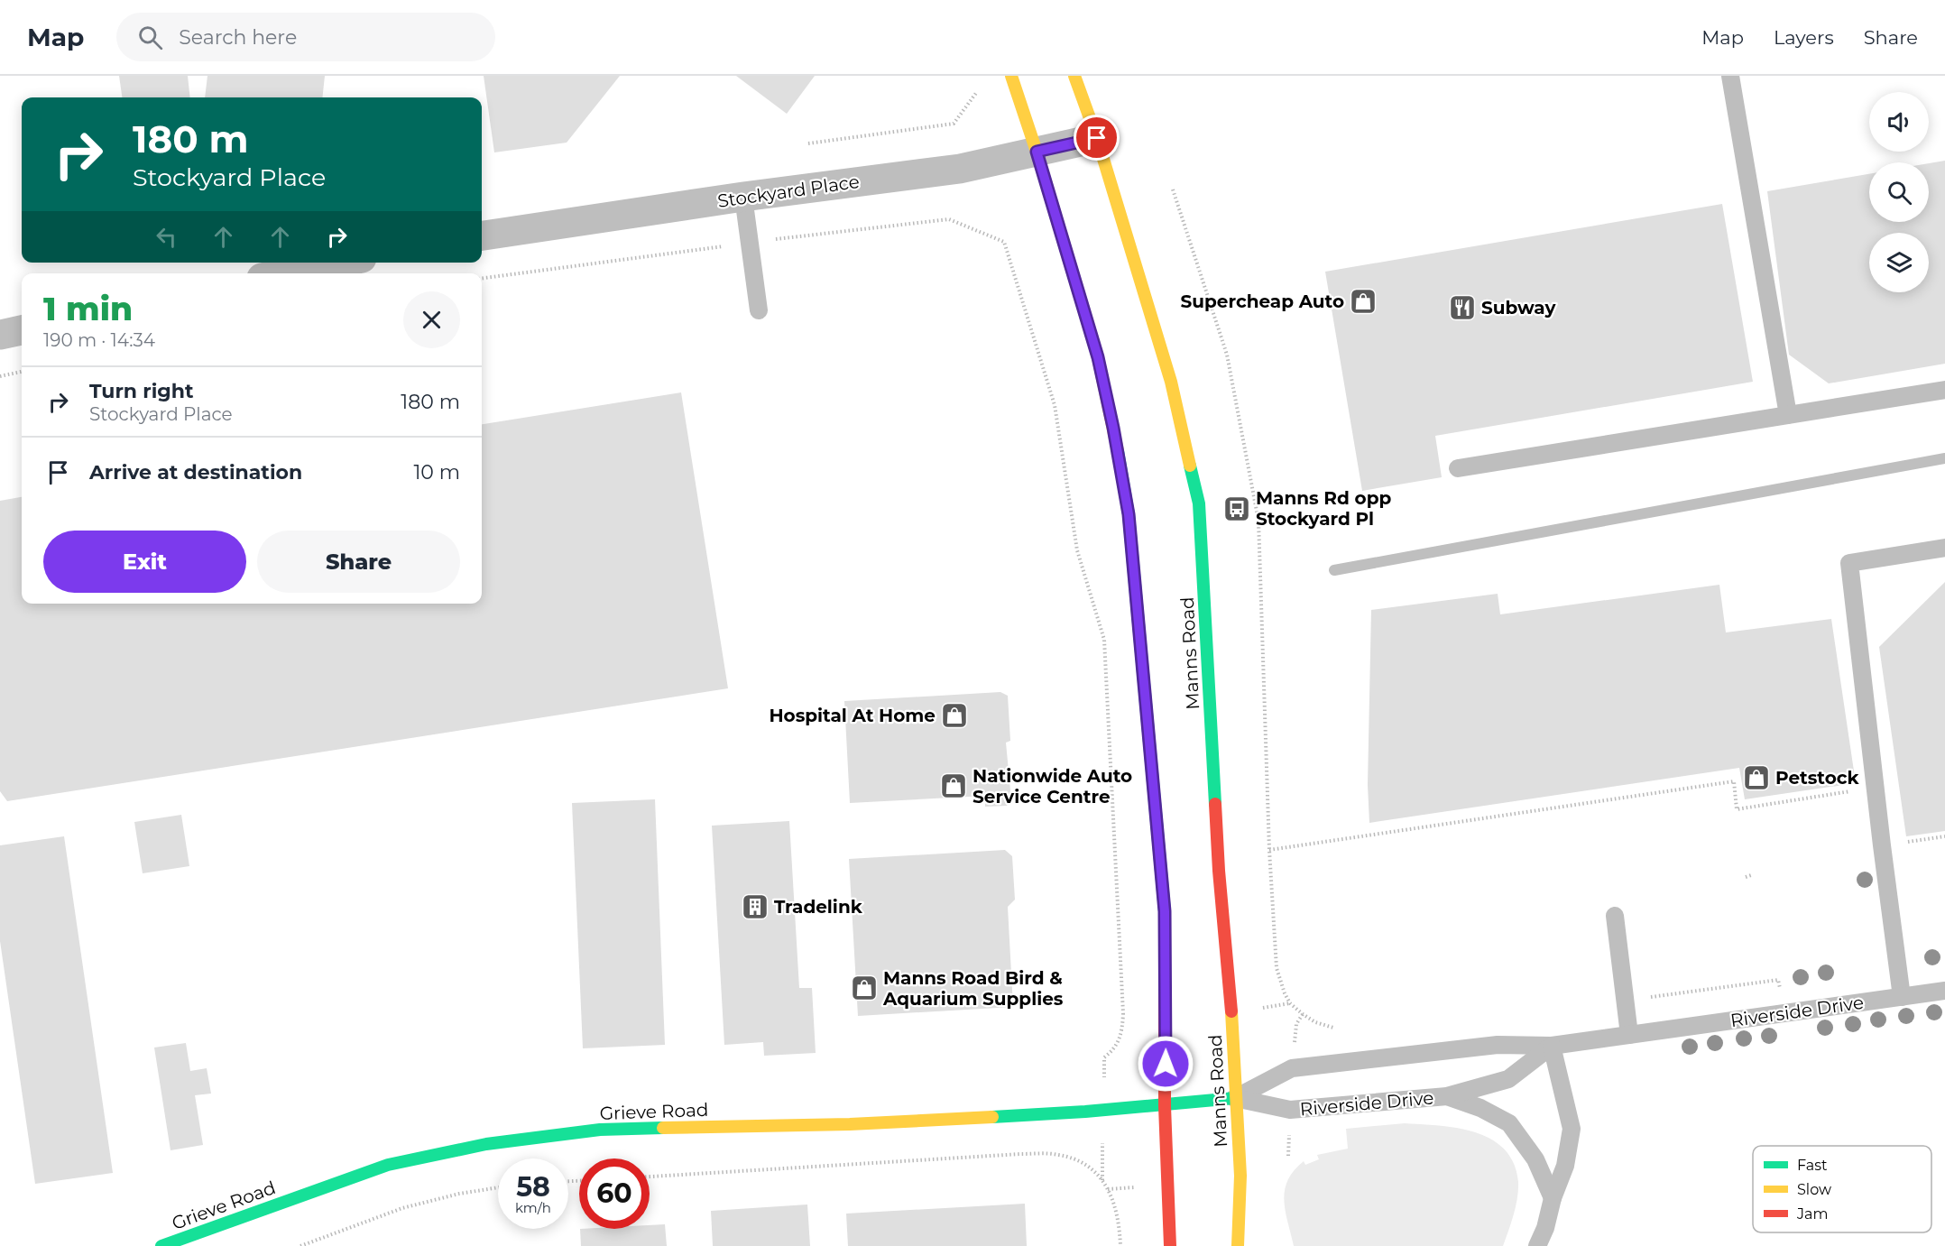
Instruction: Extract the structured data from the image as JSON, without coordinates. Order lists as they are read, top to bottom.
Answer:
{
  "streets": {
    "main road": ["Manns Road", "Grieve Road"],
    "street": ["Stockyard Place"],
    "lane": ["Riverside Drive"]
  },
  "crossings": [
    ["Stockyard Place", "Manns Road"],
    ["Manns Road", "Riverside Drive"],
    ["Manns Road", "Grieve Road"],
    ["Riverside Drive", "Grieve Road"]
  ],
  "places": {
    "shop": [
      "Supercheap Auto",
      "Hospital At Home",
      "Petstock",
      "Nationwide Auto Service Centre",
      "Manns Road Bird & Aquarium Supplies"
    ],
    "restaurant": ["Subway"],
    "bus stop": ["Manns Rd opp Stockyard Pl"],
    "building": ["Tradelink"]
  },
  "legend": ["Fast", "Slow", "Jam"],
  "page": {
    "header": "Map",
    "search": "Search here",
    "nav": ["Map", "Layers", "Share"],
    "turn": ["180 m", "Stockyard Place"],
    "heading": ["1 min", "190 m · 14:34"],
    "list": [
      {
        "name": "Turn right",
        "note": "Stockyard Place",
        "value": "180 m"
      },
      {
        "name": "Arrive at destination",
        "value": "10 m"
      }
    ],
    "buttons": ["Exit", "Share"],
    "speed": "58 km/h",
    "limit": "60"
  }
}
